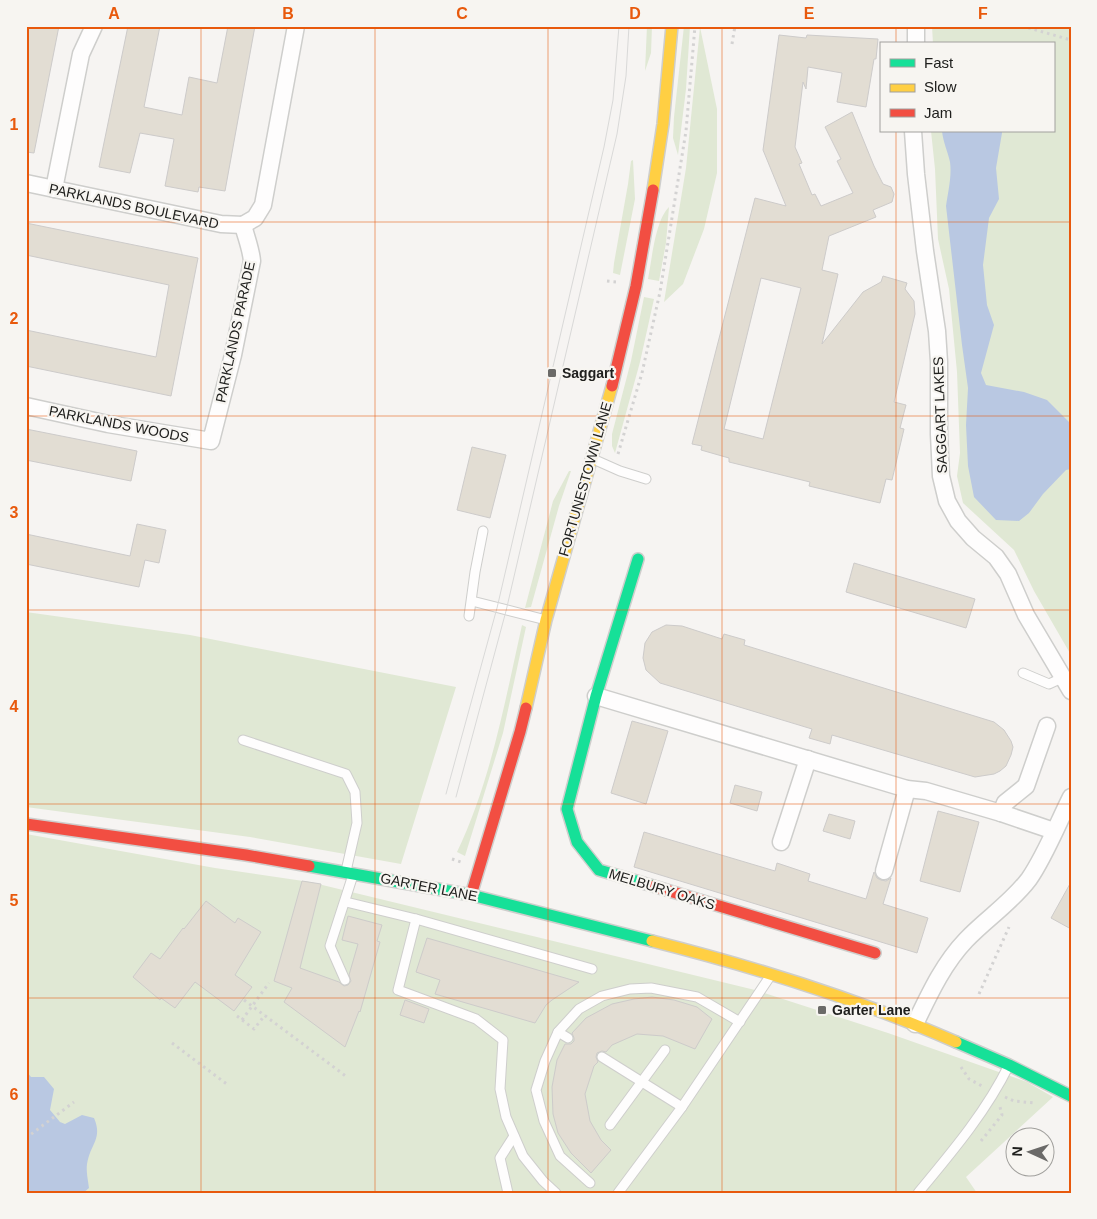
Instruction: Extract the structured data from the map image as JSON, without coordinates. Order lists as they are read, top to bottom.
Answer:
{
  "streets": {
    "street": [
      "PARKLANDS BOULEVARD",
      "PARKLANDS PARADE",
      "SAGGART LAKES",
      "PARKLANDS WOODS",
      "FORTUNESTOWN LANE",
      "GARTER LANE",
      "MELBURY OAKS"
    ]
  },
  "crossings": [
    ["PARKLANDS BOULEVARD", "PARKLANDS PARADE"],
    ["PARKLANDS PARADE", "PARKLANDS WOODS"],
    ["FORTUNESTOWN LANE", "GARTER LANE"]
  ],
  "places": {
    "transit": ["Saggart", "Garter Lane"]
  },
  "legend": ["Fast", "Slow", "Jam"],
  "north": "left",
  "grid": {
    "columns": [
      "A",
      "B",
      "C",
      "D",
      "E",
      "F"
    ],
    "rows": [
      "1",
      "2",
      "3",
      "4",
      "5",
      "6"
    ]
  }
}
